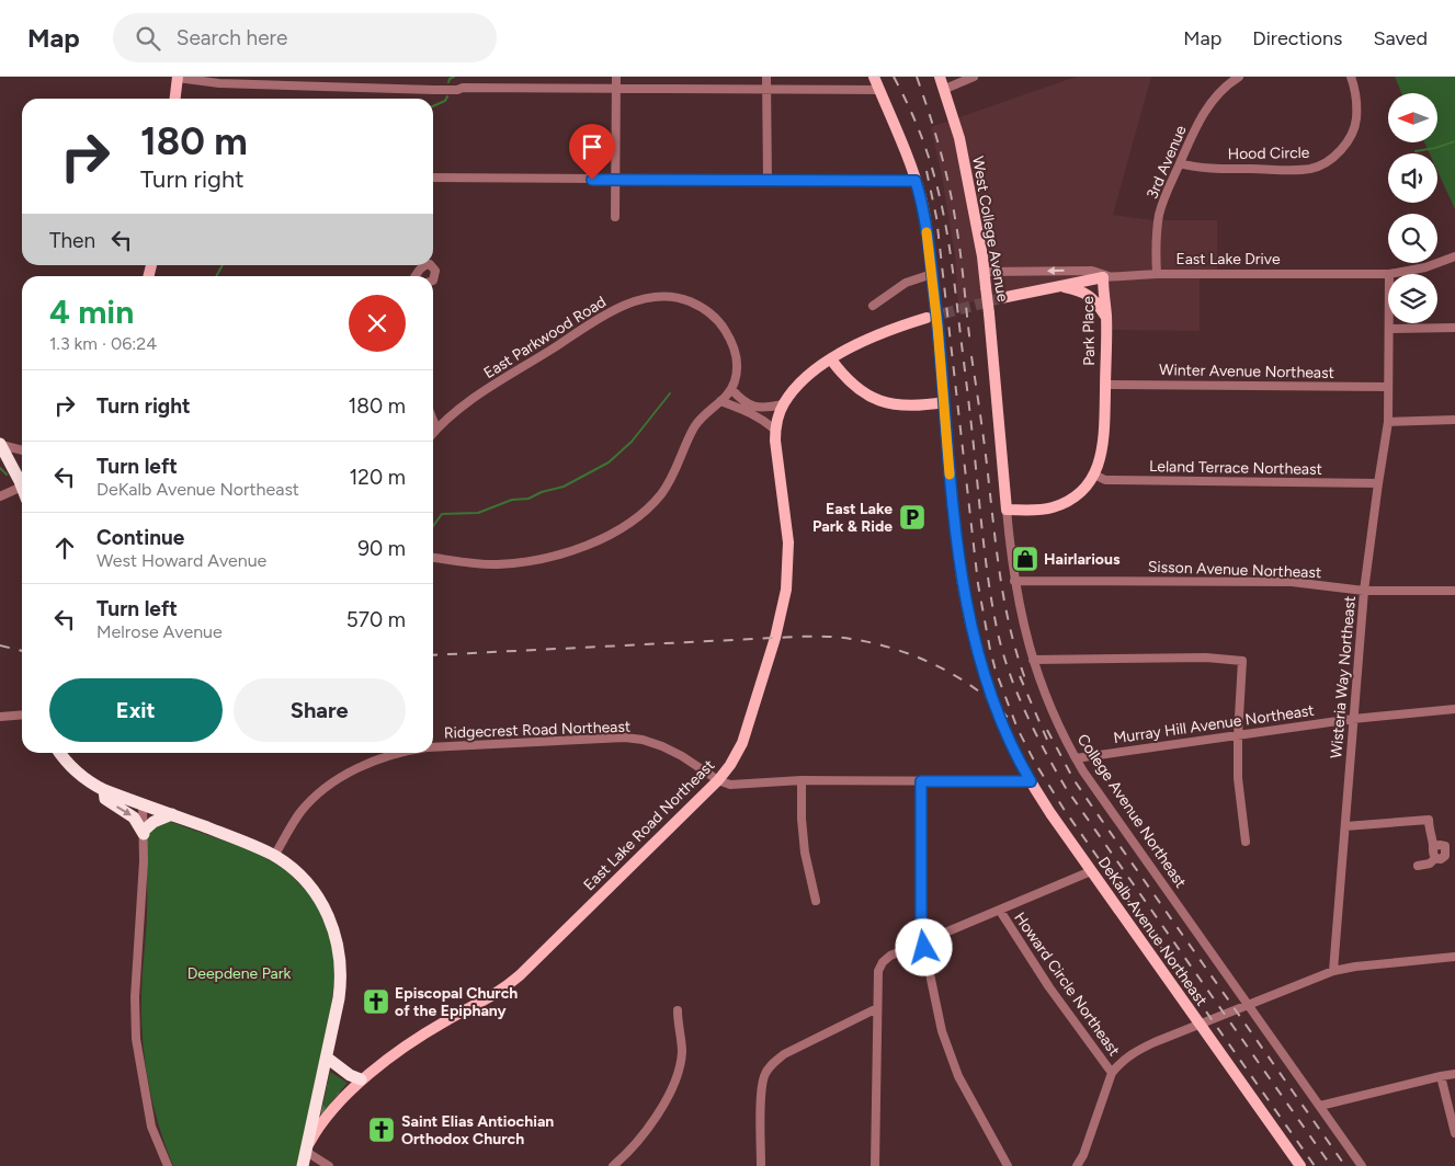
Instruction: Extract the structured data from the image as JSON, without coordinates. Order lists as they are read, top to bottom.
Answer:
{
  "streets": {
    "main road": [
      "West College Avenue",
      "East Lake Drive",
      "Park Place",
      "College Avenue Northeast",
      "East Lake Road Northeast",
      "DeKalb Avenue Northeast"
    ],
    "street": [
      "Hood Circle",
      "3rd Avenue",
      "East Parkwood Road",
      "Winter Avenue Northeast",
      "Leland Terrace Northeast",
      "Sisson Avenue Northeast",
      "Wisteria Way Northeast",
      "Murray Hill Avenue Northeast",
      "Ridgecrest Road Northeast",
      "Howard Circle Northeast"
    ]
  },
  "crossings": [
    ["Hood Circle", "3rd Avenue"],
    ["3rd Avenue", "East Lake Drive"],
    ["West College Avenue", "College Avenue Northeast"],
    ["East Lake Drive", "Park Place"],
    ["Park Place", "Winter Avenue Northeast"],
    ["Park Place", "Leland Terrace Northeast"],
    ["Winter Avenue Northeast", "Wisteria Way Northeast"],
    ["Leland Terrace Northeast", "Wisteria Way Northeast"],
    ["Sisson Avenue Northeast", "Wisteria Way Northeast"],
    ["Sisson Avenue Northeast", "College Avenue Northeast"],
    ["Wisteria Way Northeast", "Murray Hill Avenue Northeast"],
    ["Murray Hill Avenue Northeast", "College Avenue Northeast"],
    ["Ridgecrest Road Northeast", "East Lake Road Northeast"],
    ["Ridgecrest Road Northeast", "DeKalb Avenue Northeast"]
  ],
  "parks": ["Deepdene Park"],
  "places": {
    "parking": ["East Lake Park & Ride"],
    "shop": ["Hairlarious"],
    "church": ["Episcopal Church of the Epiphany", "Saint Elias Antiochian Orthodox Church"]
  },
  "north": "left",
  "page": {
    "header": "Map",
    "search": "Search here",
    "nav": ["Map", "Directions", "Saved"],
    "turn": ["180 m", "Turn right"],
    "then": "Then",
    "heading": ["4 min", "1.3 km · 06:24"],
    "list": [
      {
        "name": "Turn right",
        "value": "180 m"
      },
      {
        "name": "Turn left",
        "note": "DeKalb Avenue Northeast",
        "value": "120 m"
      },
      {
        "name": "Continue",
        "note": "West Howard Avenue",
        "value": "90 m"
      },
      {
        "name": "Turn left",
        "note": "Melrose Avenue",
        "value": "570 m"
      }
    ],
    "buttons": ["Exit", "Share"]
  }
}
